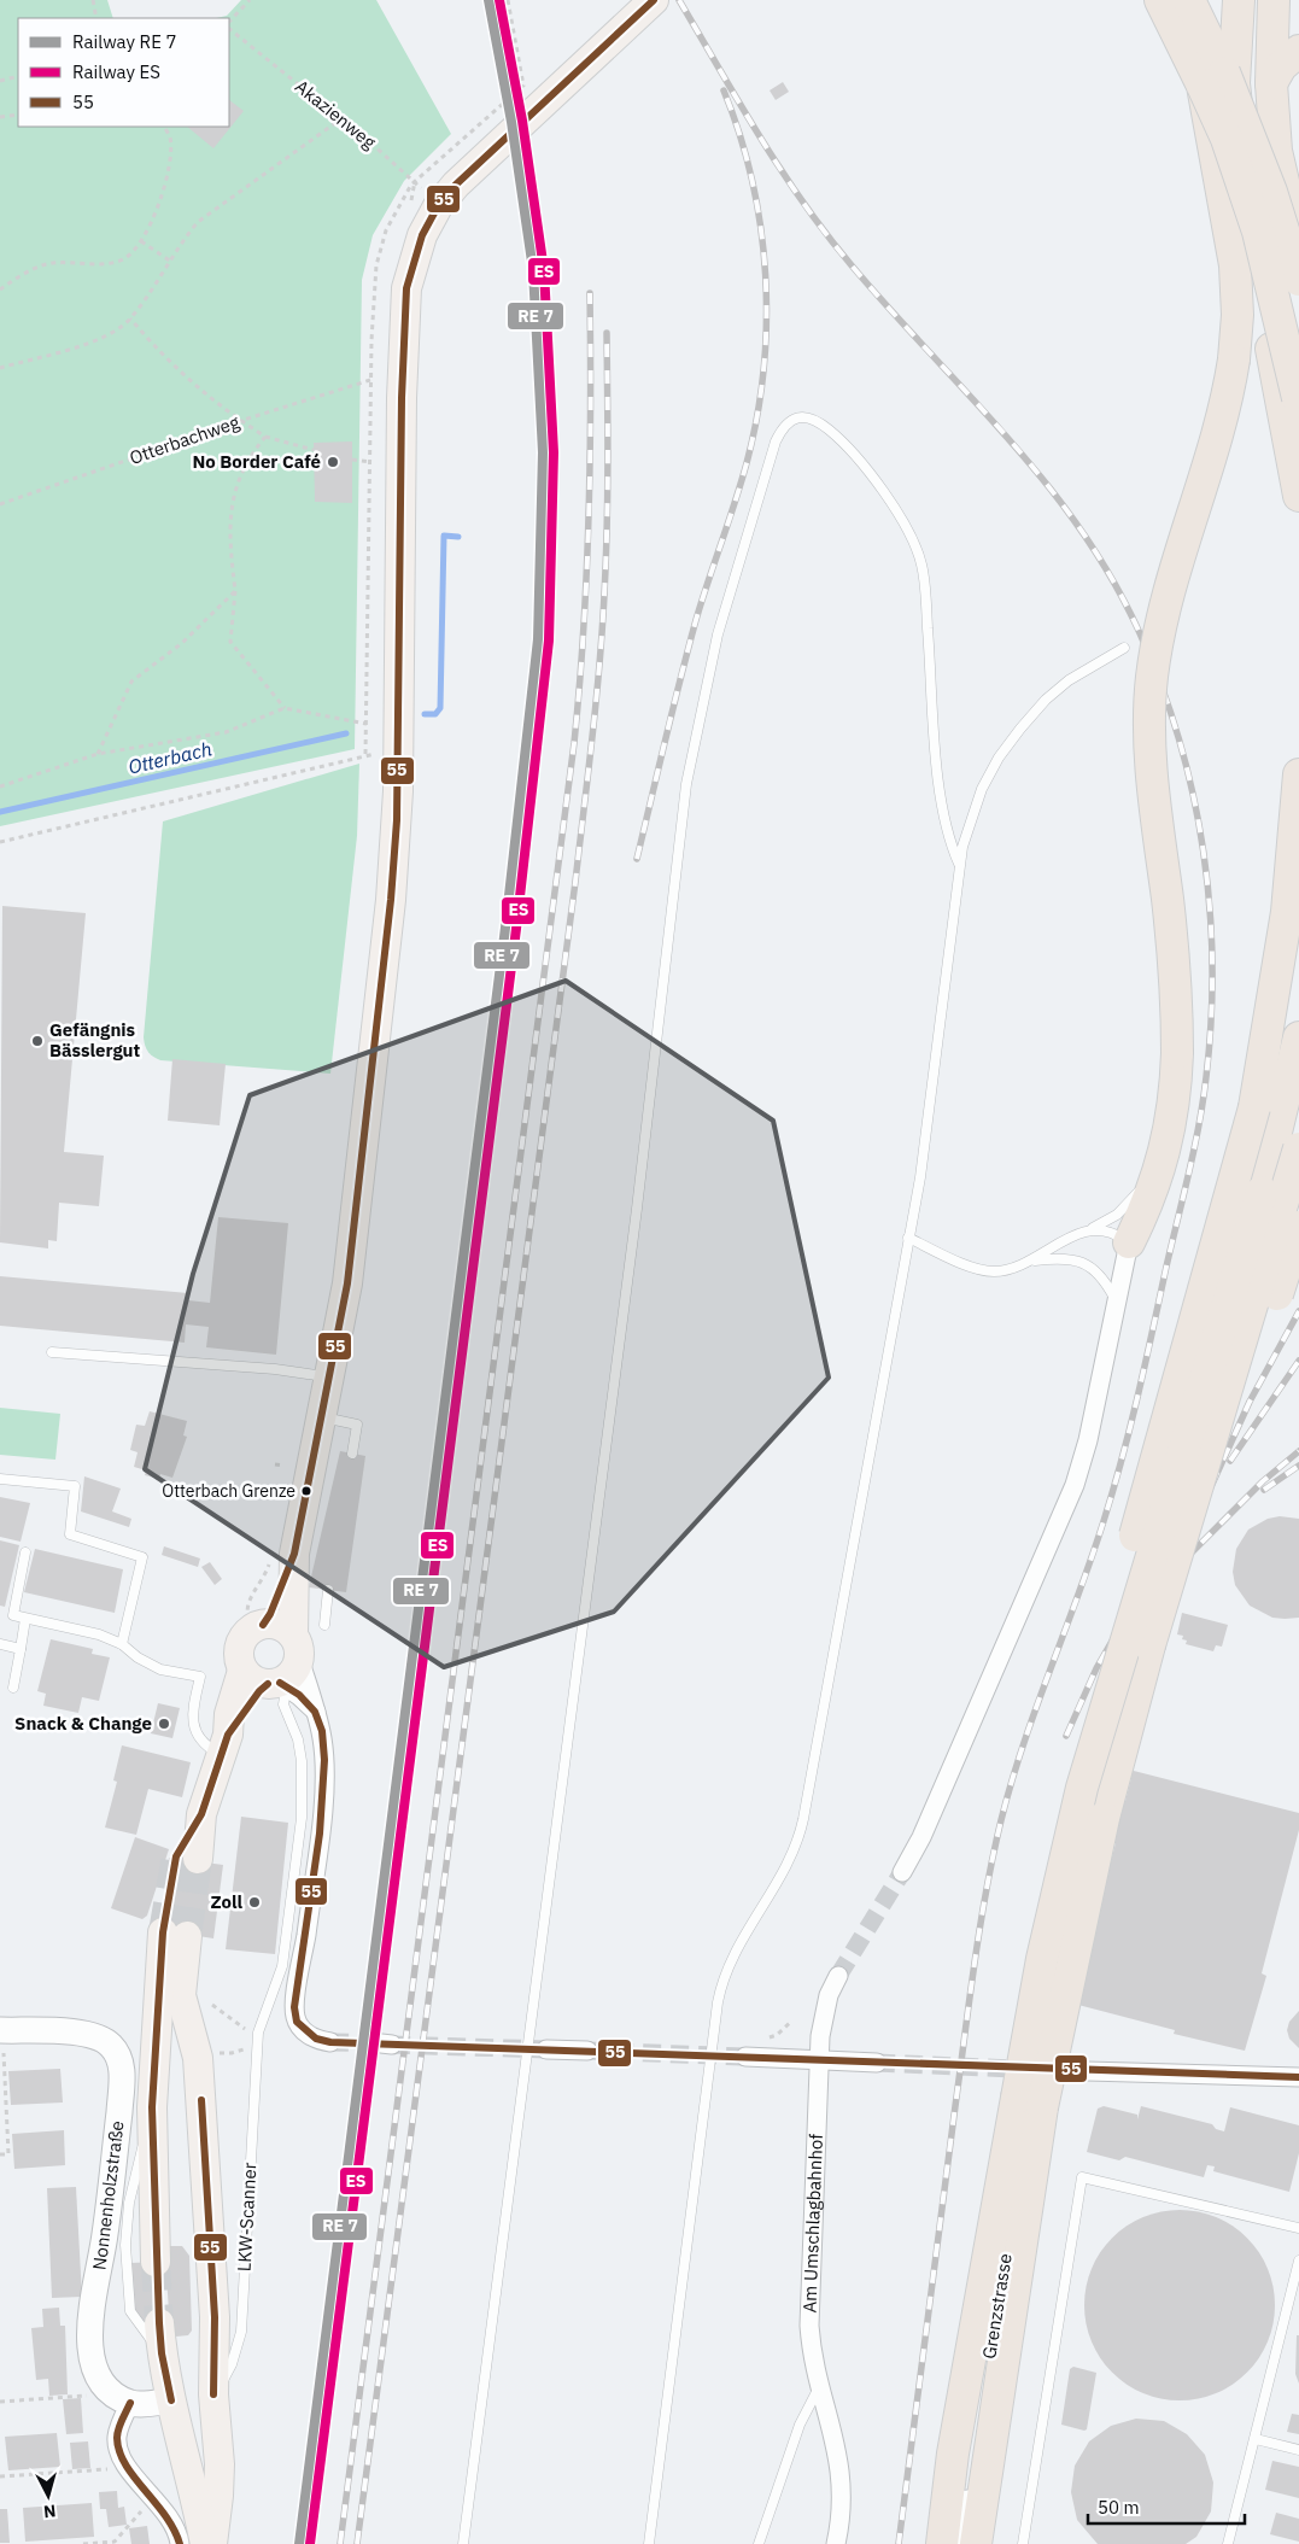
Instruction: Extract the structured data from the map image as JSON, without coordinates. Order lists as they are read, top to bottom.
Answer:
{
  "streets": {
    "street": ["Nonnenholzstraße", "Am Umschlagbahnhof", "Grenzstrasse"],
    "lane": ["LKW-Scanner"],
    "path": ["Akazienweg", "Otterbachweg"]
  },
  "water": ["Otterbach"],
  "places": [
    "No Border Café",
    "Gefängnis Bässlergut",
    "Otterbach Grenze",
    "Snack & Change",
    "Zoll"
  ],
  "lines": ["rail line ES", "transit line 55"],
  "legend": ["Railway RE 7", "Railway ES", "55"],
  "scale_bar": "50 m",
  "north": "bottom"
}
